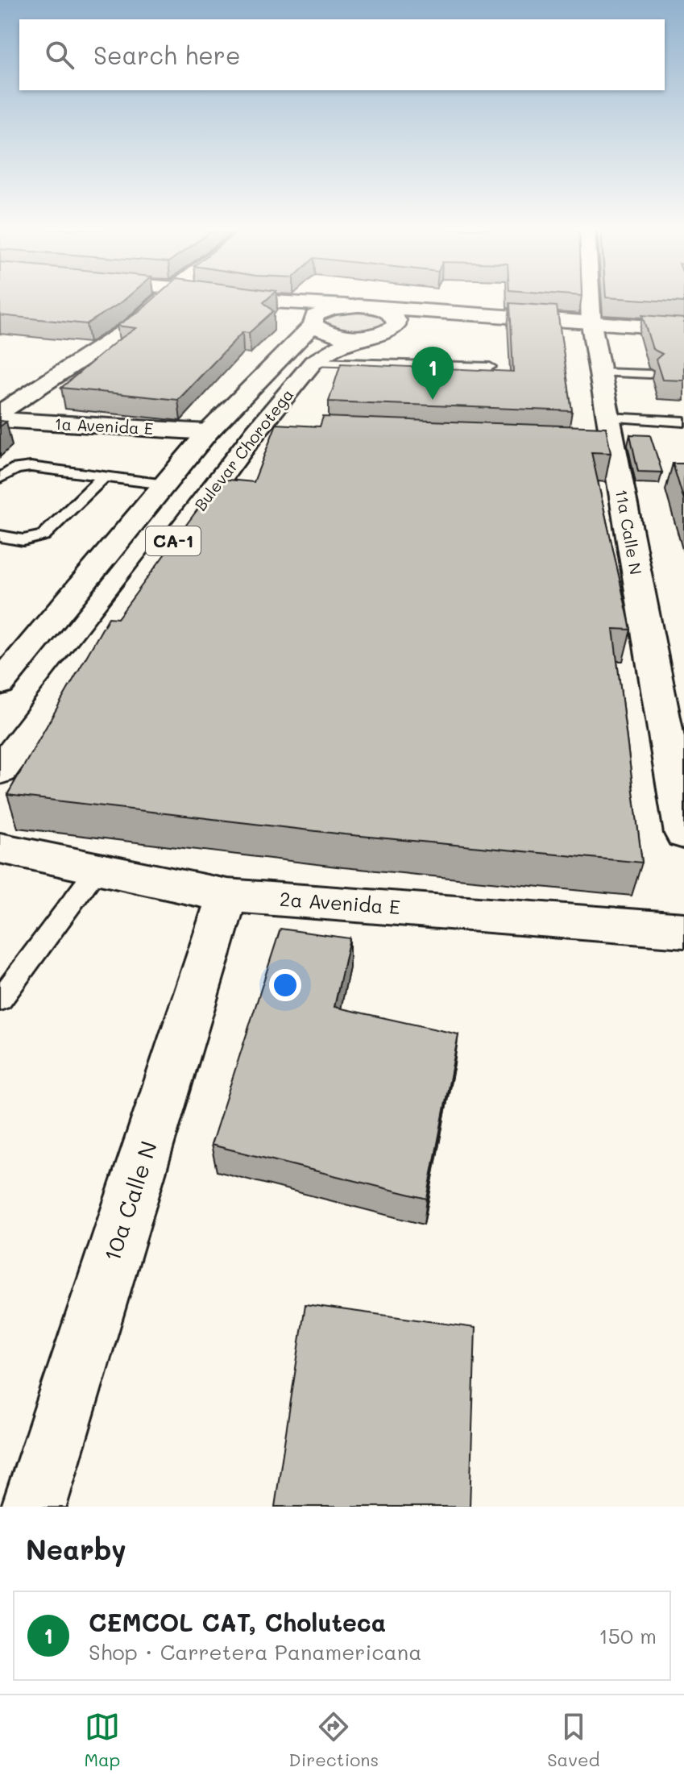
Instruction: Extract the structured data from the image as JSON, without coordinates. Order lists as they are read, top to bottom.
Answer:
{
  "streets": {
    "main road": [
      "1a Avenida E",
      "Bulevar Chorotega",
      "11a Calle N",
      "CA-1",
      "2a Avenida E",
      "10a Calle N"
    ]
  },
  "crossings": [
    ["1a Avenida E", "Bulevar Chorotega"],
    ["Bulevar Chorotega", "CA-1"],
    ["11a Calle N", "CA-1"],
    ["2a Avenida E", "10a Calle N"]
  ],
  "page": {
    "search": "Search here",
    "pins": "1",
    "heading": "Nearby",
    "list": [
      {
        "mark": "1",
        "name": "CEMCOL CAT, Choluteca",
        "note": "Shop · Carretera Panamericana",
        "value": "150 m"
      }
    ],
    "nav": ["Map", "Directions", "Saved"]
  }
}
